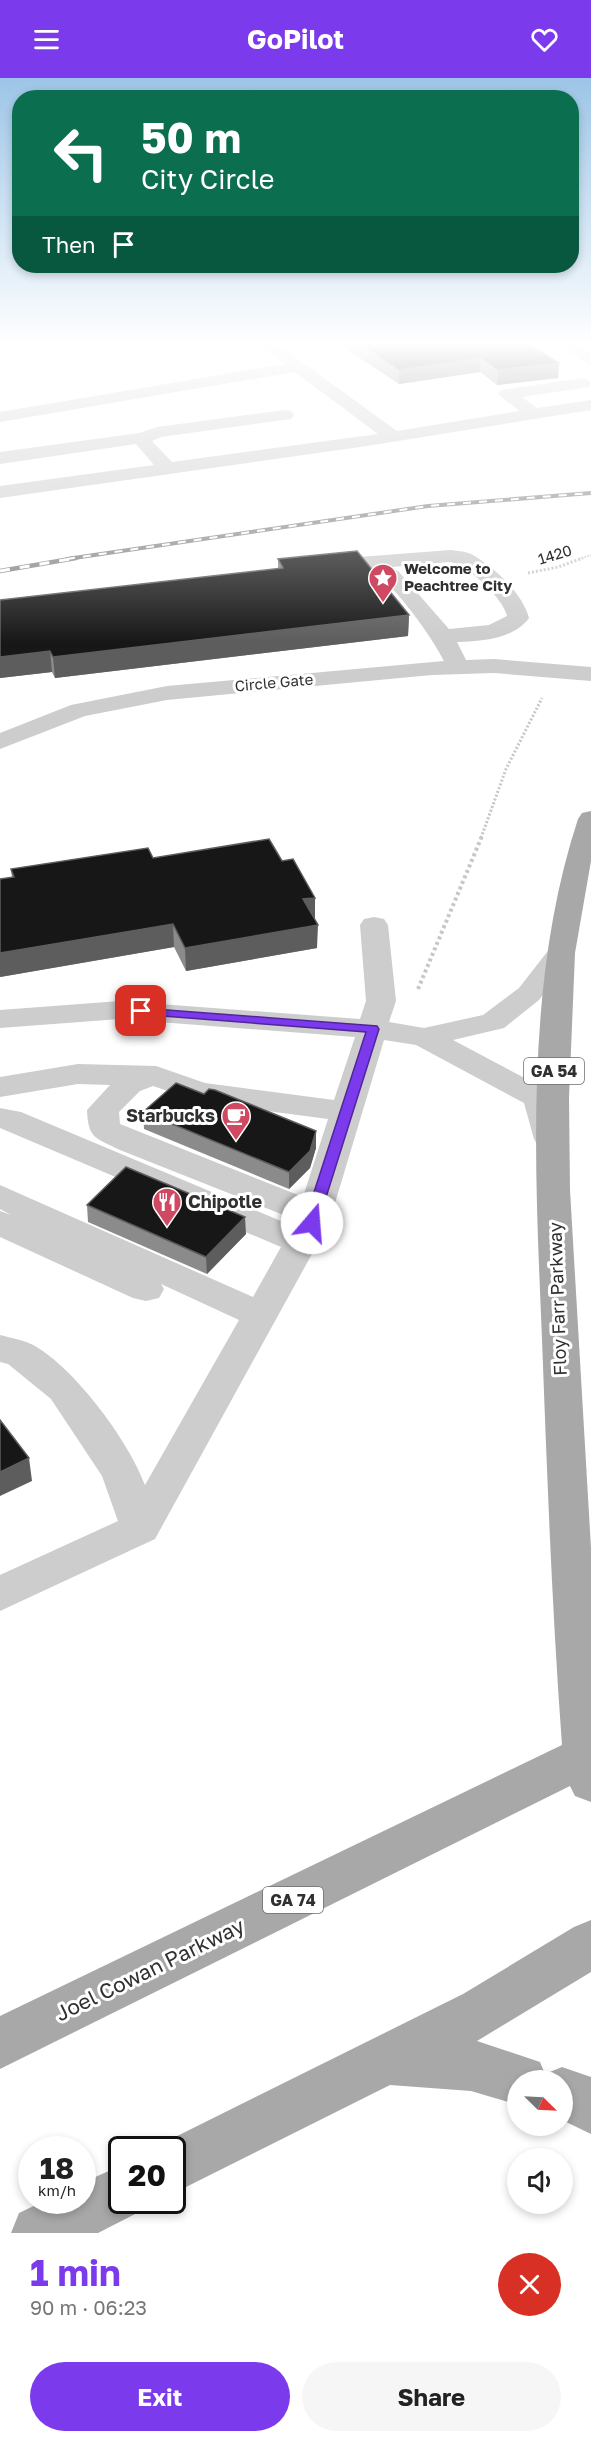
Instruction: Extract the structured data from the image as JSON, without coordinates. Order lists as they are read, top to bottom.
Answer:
{
  "streets": {
    "main road": [
      "GA 54",
      "Floy Farr Parkway",
      "GA 74",
      "Joel Cowan Parkway"
    ],
    "street": ["Circle Gate"],
    "path": ["1420"]
  },
  "crossings": [
    ["Floy Farr Parkway", "Joel Cowan Parkway"]
  ],
  "places": {
    "place": ["Welcome to Peachtree City"],
    "cafe": ["Starbucks"],
    "restaurant": ["Chipotle"]
  },
  "north": "bottom right",
  "page": {
    "header": "GoPilot",
    "turn": ["50 m", "City Circle"],
    "then": "Then",
    "speed": "18 km/h",
    "limit": "20",
    "heading": ["1 min", "90 m · 06:23"],
    "buttons": ["Exit", "Share"]
  }
}
